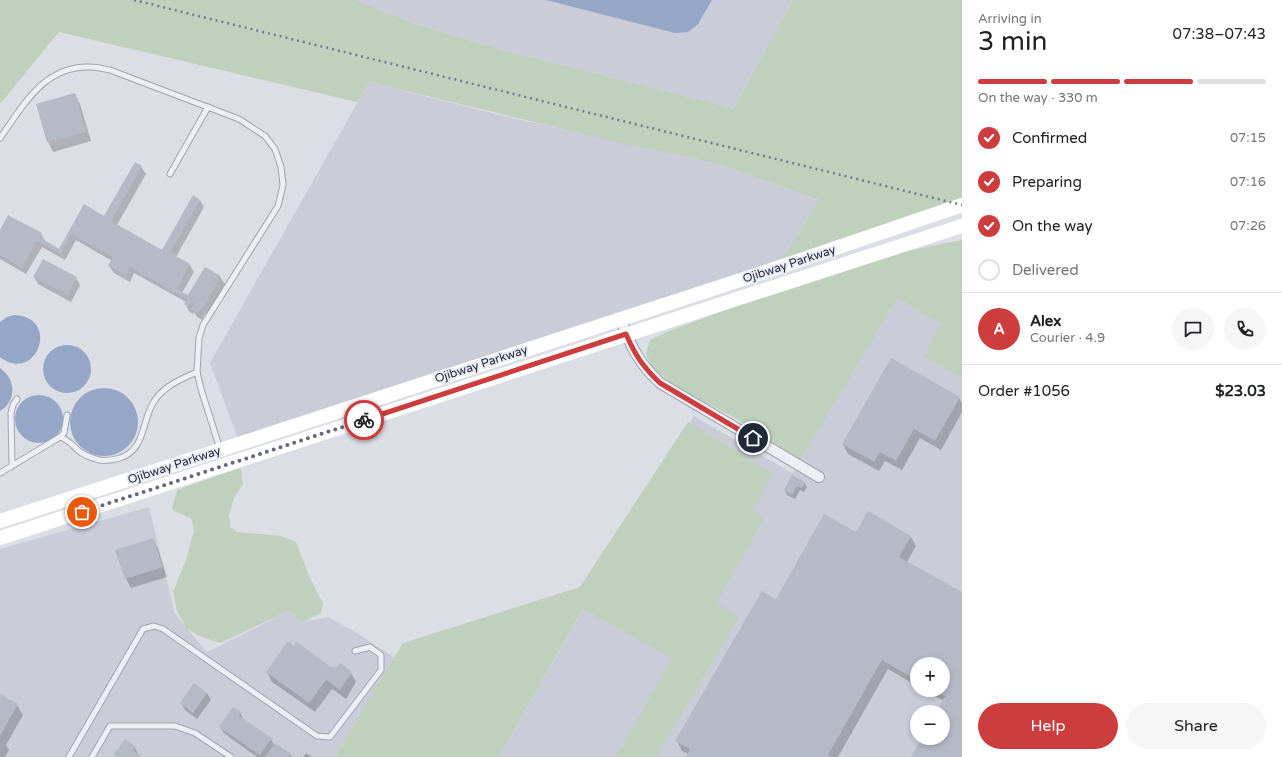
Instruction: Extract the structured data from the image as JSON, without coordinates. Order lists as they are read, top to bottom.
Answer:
{
  "streets": {
    "main road": ["Ojibway Parkway"]
  },
  "page": {
    "heading": ["3 min", "Arriving in", "07:38–07:43"],
    "panel": [
      "Alex",
      "Courier · 4.9",
      "Order #1056",
      "$23.03"
    ],
    "bar": "On the way · 330 m",
    "list": [
      ["Confirmed", "07:15"],
      ["Preparing", "07:16"],
      ["On the way", "07:26"],
      "Delivered"
    ],
    "round": "A",
    "map_buttons": ["+", "−"],
    "buttons": ["Help", "Share"]
  }
}
